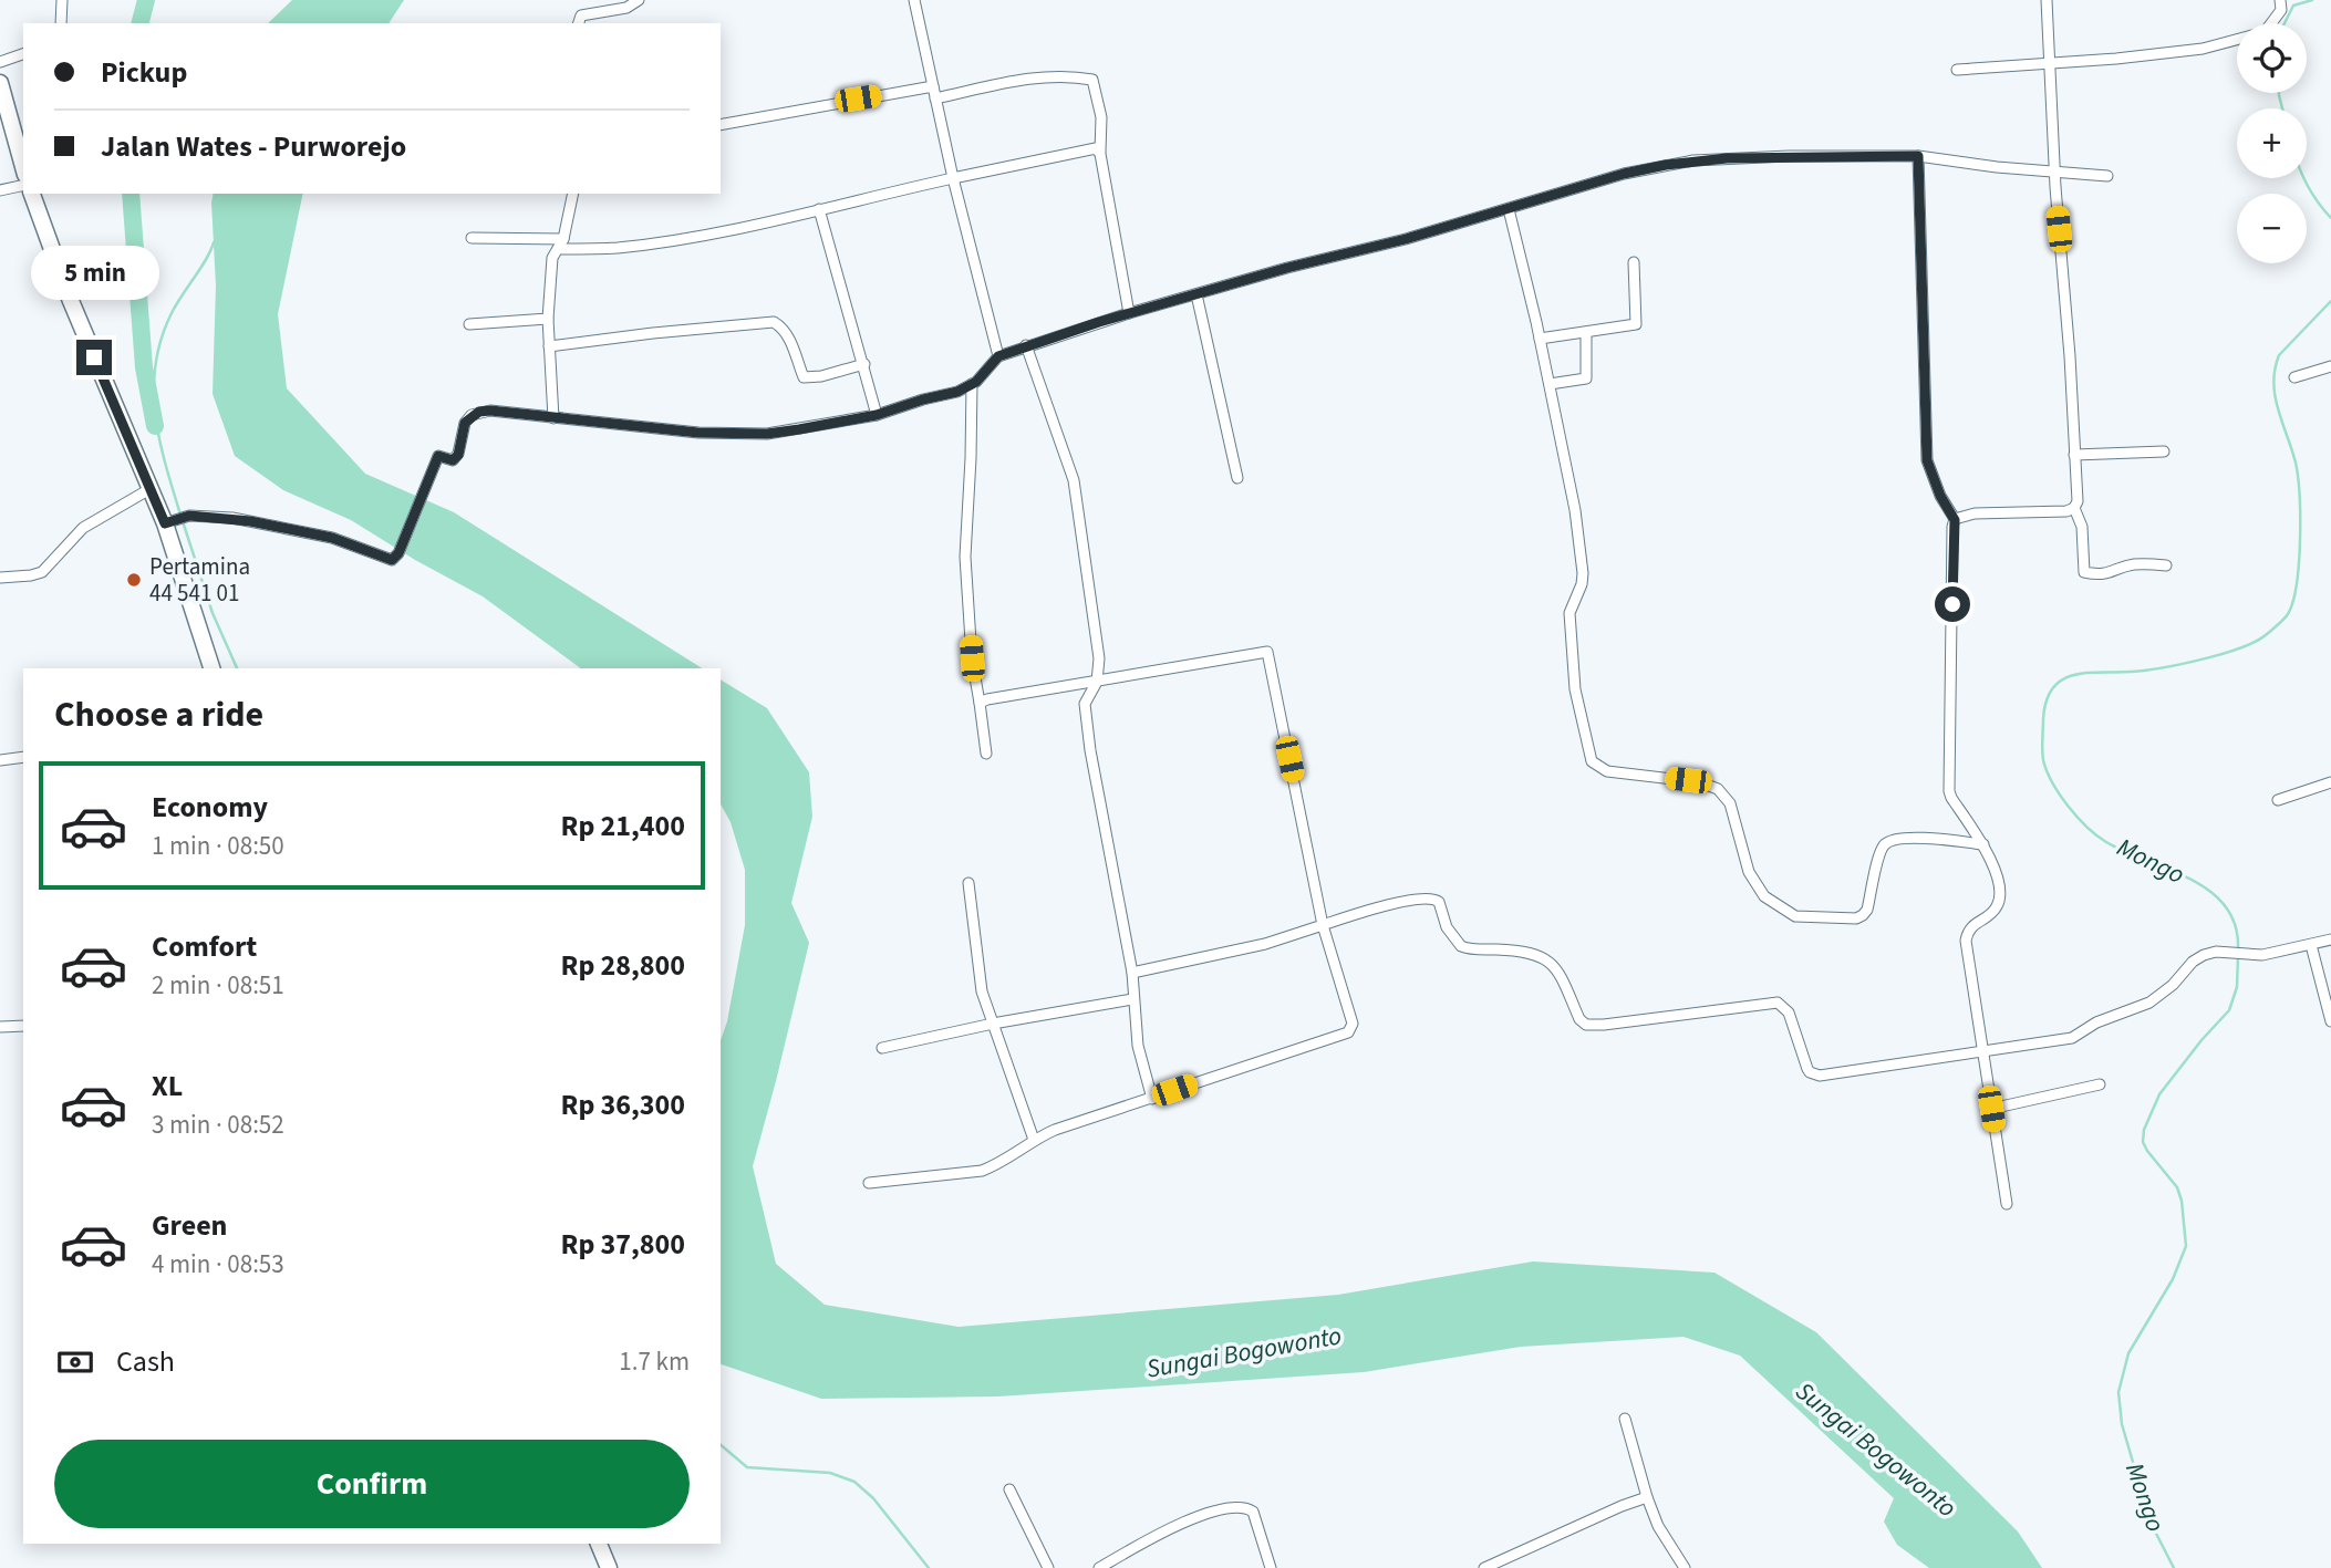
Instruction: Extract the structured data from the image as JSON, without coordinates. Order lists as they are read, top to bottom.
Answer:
{
  "water": ["Mongo", "Sungai Bogowonto"],
  "places": ["Pertamina 44 541 01"],
  "page": {
    "map_buttons": ["+", "−"],
    "banner": ["Pickup", "Jalan Wates - Purworejo"],
    "bubble": "5 min",
    "heading": "Choose a ride",
    "list": [
      {
        "name": "Economy",
        "note": "1 min · 08:50",
        "value": "Rp 21,400"
      },
      {
        "name": "Comfort",
        "note": "2 min · 08:51",
        "value": "Rp 28,800"
      },
      {
        "name": "XL",
        "note": "3 min · 08:52",
        "value": "Rp 36,300"
      },
      {
        "name": "Green",
        "note": "4 min · 08:53",
        "value": "Rp 37,800"
      }
    ],
    "pay": ["Cash", "1.7 km"],
    "buttons": "Confirm"
  }
}
